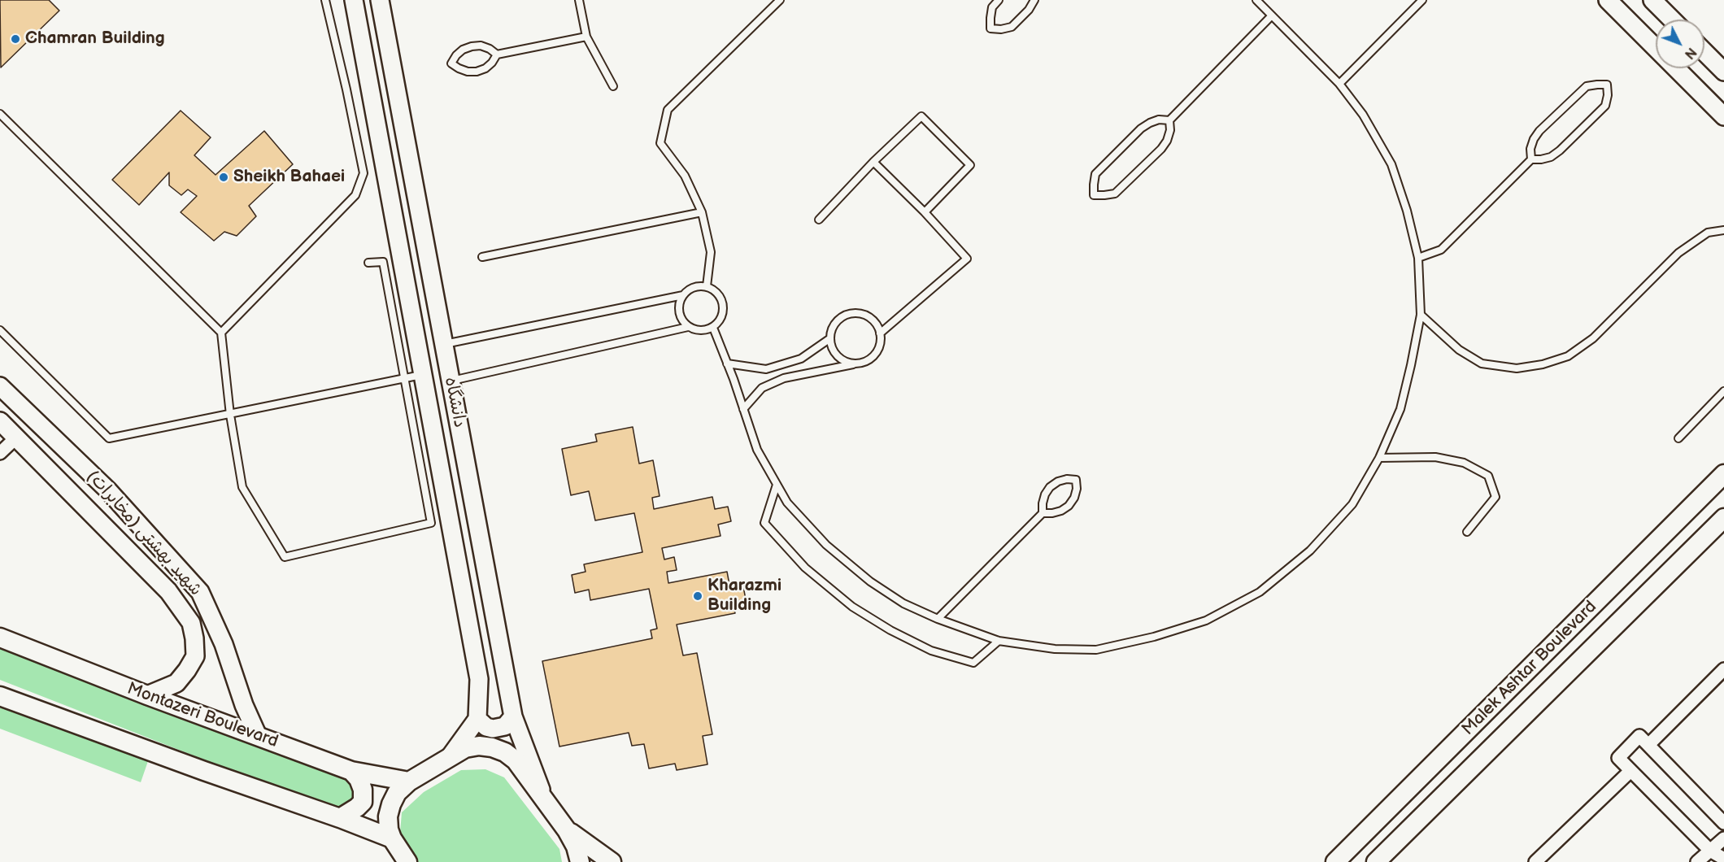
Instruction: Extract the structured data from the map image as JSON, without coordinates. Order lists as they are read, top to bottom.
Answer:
{
  "streets": {
    "main road": [
      "دانشگاه",
      "شهید بهشتی (مخابرات)",
      "Malek Ashtar Boulevard",
      "Montazeri Boulevard"
    ]
  },
  "crossings": [
    ["شهید بهشتی (مخابرات)", "Montazeri Boulevard"]
  ],
  "places": ["Chamran Building", "Sheikh Bahaei", "Kharazmi Building"],
  "north": "bottom right"
}
